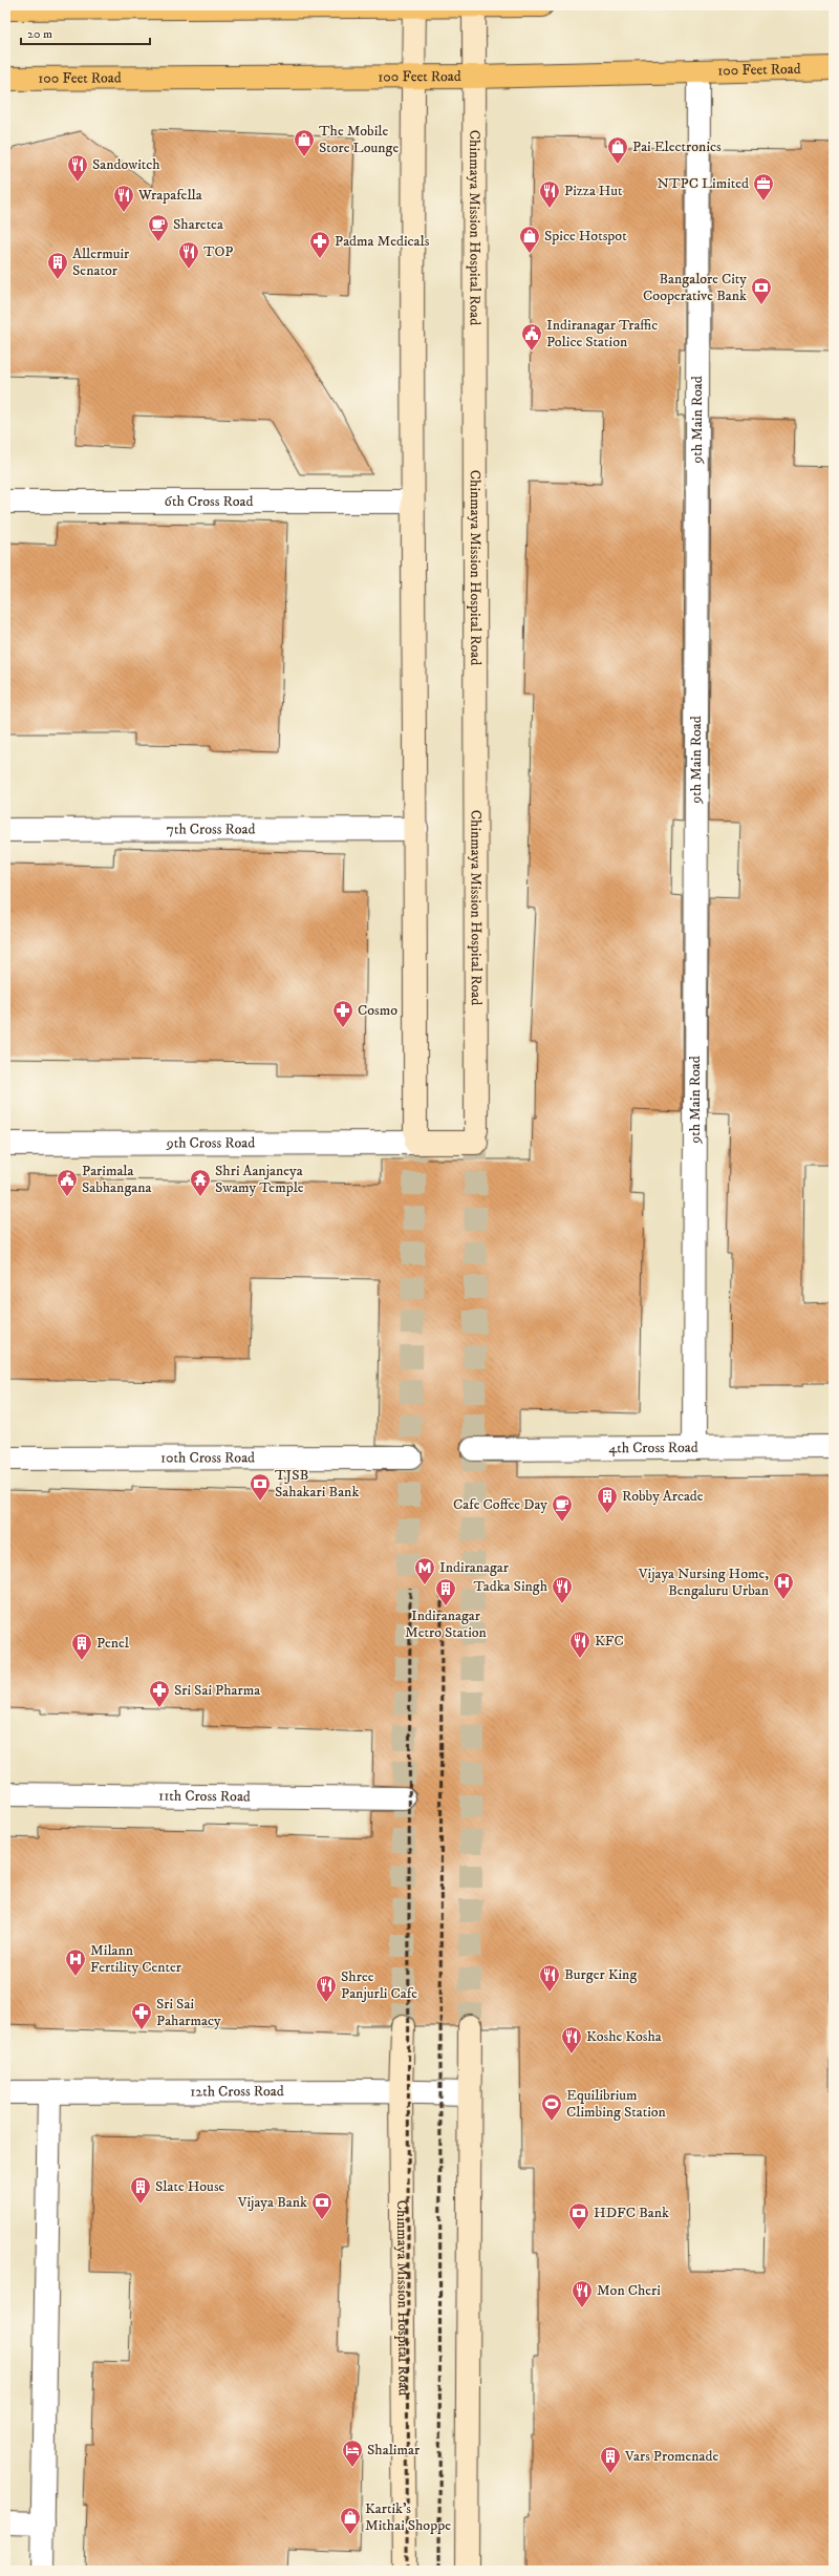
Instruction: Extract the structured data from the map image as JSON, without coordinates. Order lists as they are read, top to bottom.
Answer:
{
  "streets": {
    "main road": ["100 Feet Road", "Chinmaya Mission Hospital Road"],
    "street": [
      "9th Main Road",
      "6th Cross Road",
      "7th Cross Road",
      "9th Cross Road",
      "4th Cross Road",
      "10th Cross Road",
      "11th Cross Road",
      "12th Cross Road"
    ]
  },
  "crossings": [
    ["100 Feet Road", "Chinmaya Mission Hospital Road"],
    ["100 Feet Road", "9th Main Road"],
    ["Chinmaya Mission Hospital Road", "9th Cross Road"],
    ["Chinmaya Mission Hospital Road", "12th Cross Road"],
    ["9th Main Road", "4th Cross Road"]
  ],
  "places": {
    "shop": [
      "The Mobile Store Lounge",
      "Pai Electronics",
      "Spice Hotspot",
      "Kartik's Mithai Shoppe"
    ],
    "restaurant": [
      "Sandowitch",
      "Pizza Hut",
      "Wrapafella",
      "TOP",
      "Tadka Singh",
      "KFC",
      "Burger King",
      "Shree Panjurli Cafe",
      "Koshe Kosha",
      "Mon Cheri"
    ],
    "office": ["NTPC Limited"],
    "cafe": ["Sharetea", "Cafe Coffee Day"],
    "pharmacy": [
      "Padma Medicals",
      "Cosmo",
      "Sri Sai Pharma",
      "Sri Sai Paharmacy"
    ],
    "building": [
      "Allermuir Senator",
      "Robby Arcade",
      "Indiranagar Metro Station",
      "Penel",
      "Slate House",
      "Vars Promenade"
    ],
    "bank": [
      "Bangalore City Cooperative Bank",
      "TJSB Sahakari Bank",
      "Vijaya Bank",
      "HDFC Bank"
    ],
    "public building": ["Indiranagar Traffic Police Station", "Parimala Sabhangana"],
    "temple": ["Shri Aanjaneya Swamy Temple"],
    "metro station": ["Indiranagar"],
    "hospital": ["Vijaya Nursing Home, Bengaluru Urban", "Milann Fertility Center"],
    "sports": ["Equilibrium Climbing Station"],
    "hotel": ["Shalimar"]
  },
  "scale_bar": "20 m"
}
